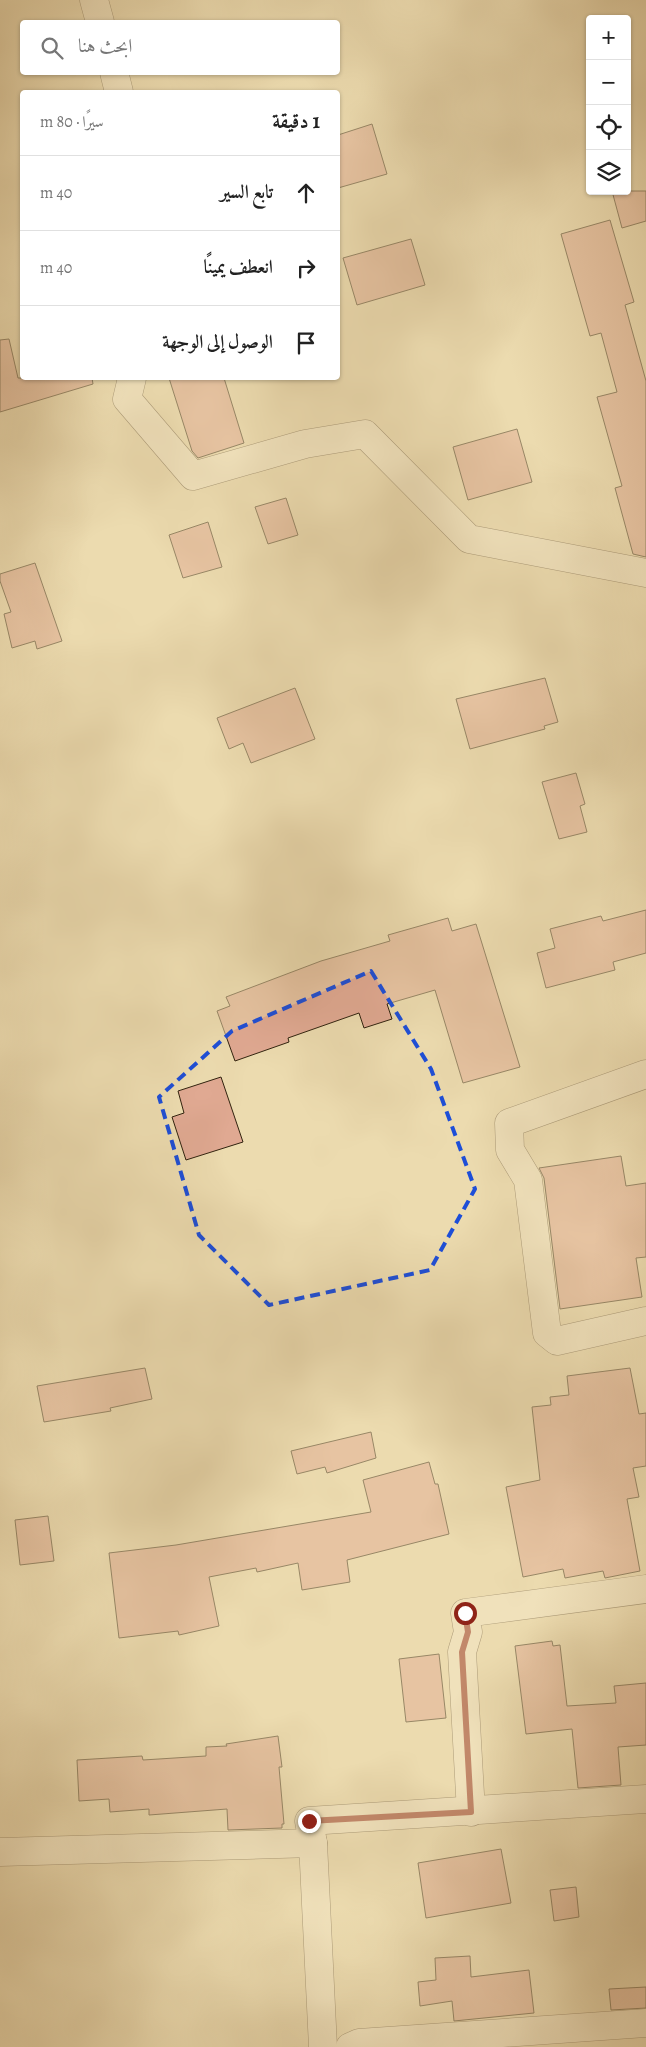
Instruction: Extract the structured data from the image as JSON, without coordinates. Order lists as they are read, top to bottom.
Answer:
{
  "page": {
    "map_buttons": ["+", "−"],
    "search": "ابحث هنا",
    "heading": ["1 دقيقة", "سيرًا · 80 m"],
    "list": [
      ["تابع السير", "40 m"],
      ["انعطف يمينًا", "40 m"],
      "الوصول إلى الوجهة"
    ]
  }
}
